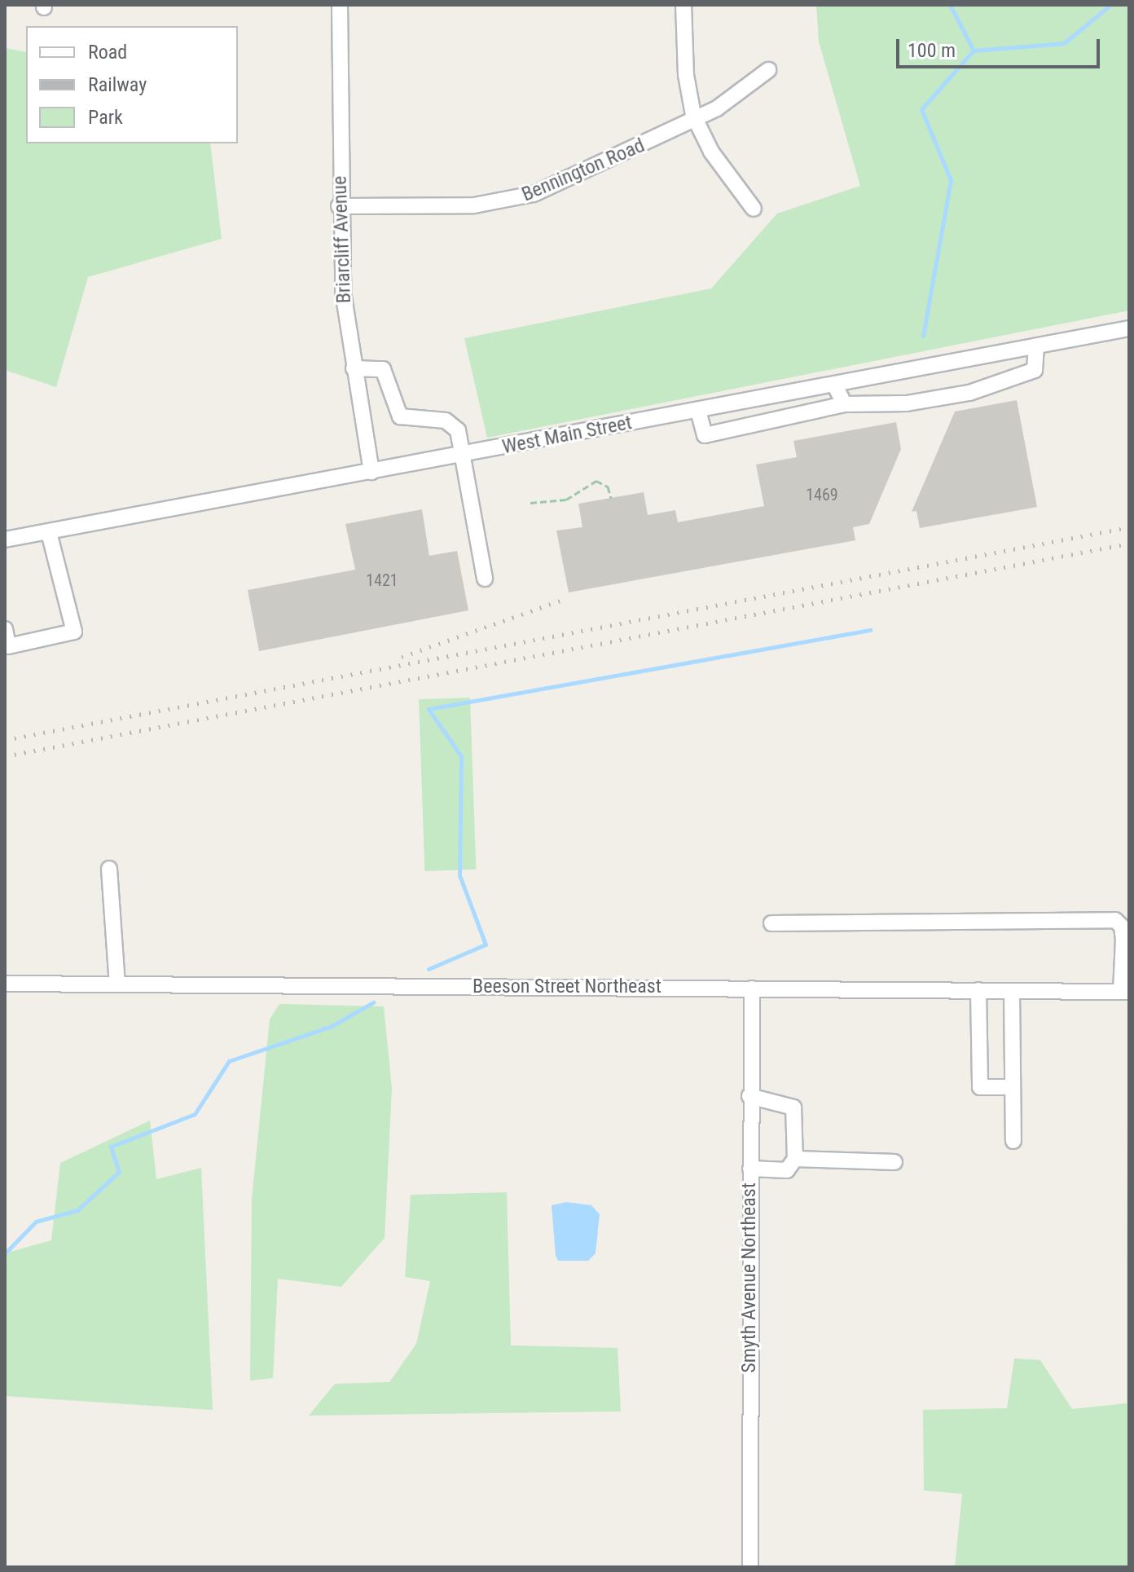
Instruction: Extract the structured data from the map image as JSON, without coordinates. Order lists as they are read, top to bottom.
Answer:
{
  "streets": {
    "street": [
      "Bennington Road",
      "Briarcliff Avenue",
      "West Main Street",
      "Beeson Street Northeast",
      "Smyth Avenue Northeast"
    ]
  },
  "crossings": [
    ["Bennington Road", "Briarcliff Avenue"],
    ["Briarcliff Avenue", "West Main Street"],
    ["Beeson Street Northeast", "Smyth Avenue Northeast"]
  ],
  "house_numbers": ["1469", "1421"],
  "legend": ["Road", "Railway", "Park"],
  "scale_bar": "100 m"
}
